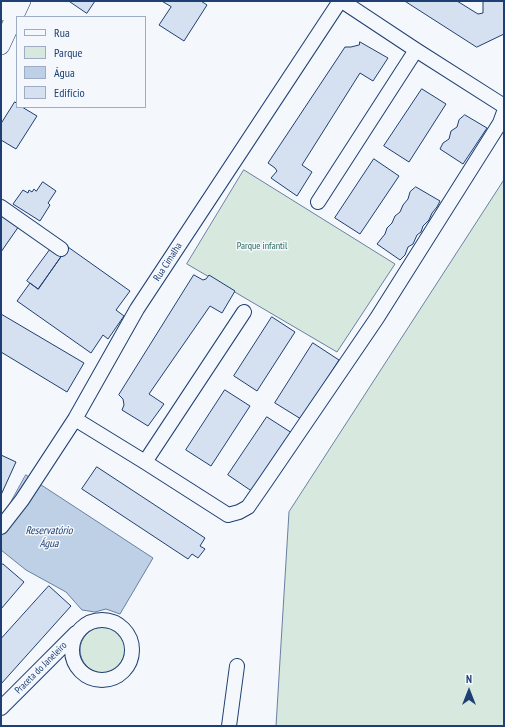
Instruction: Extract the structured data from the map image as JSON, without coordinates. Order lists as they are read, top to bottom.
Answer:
{
  "streets": {
    "street": ["Rua Cimalha", "Praceta do Janeleiro"]
  },
  "water": ["Reservatório Água"],
  "parks": ["Parque infantil"],
  "legend": [
    "Rua",
    "Parque",
    "Água",
    "Edifício"
  ],
  "north": "top"
}
